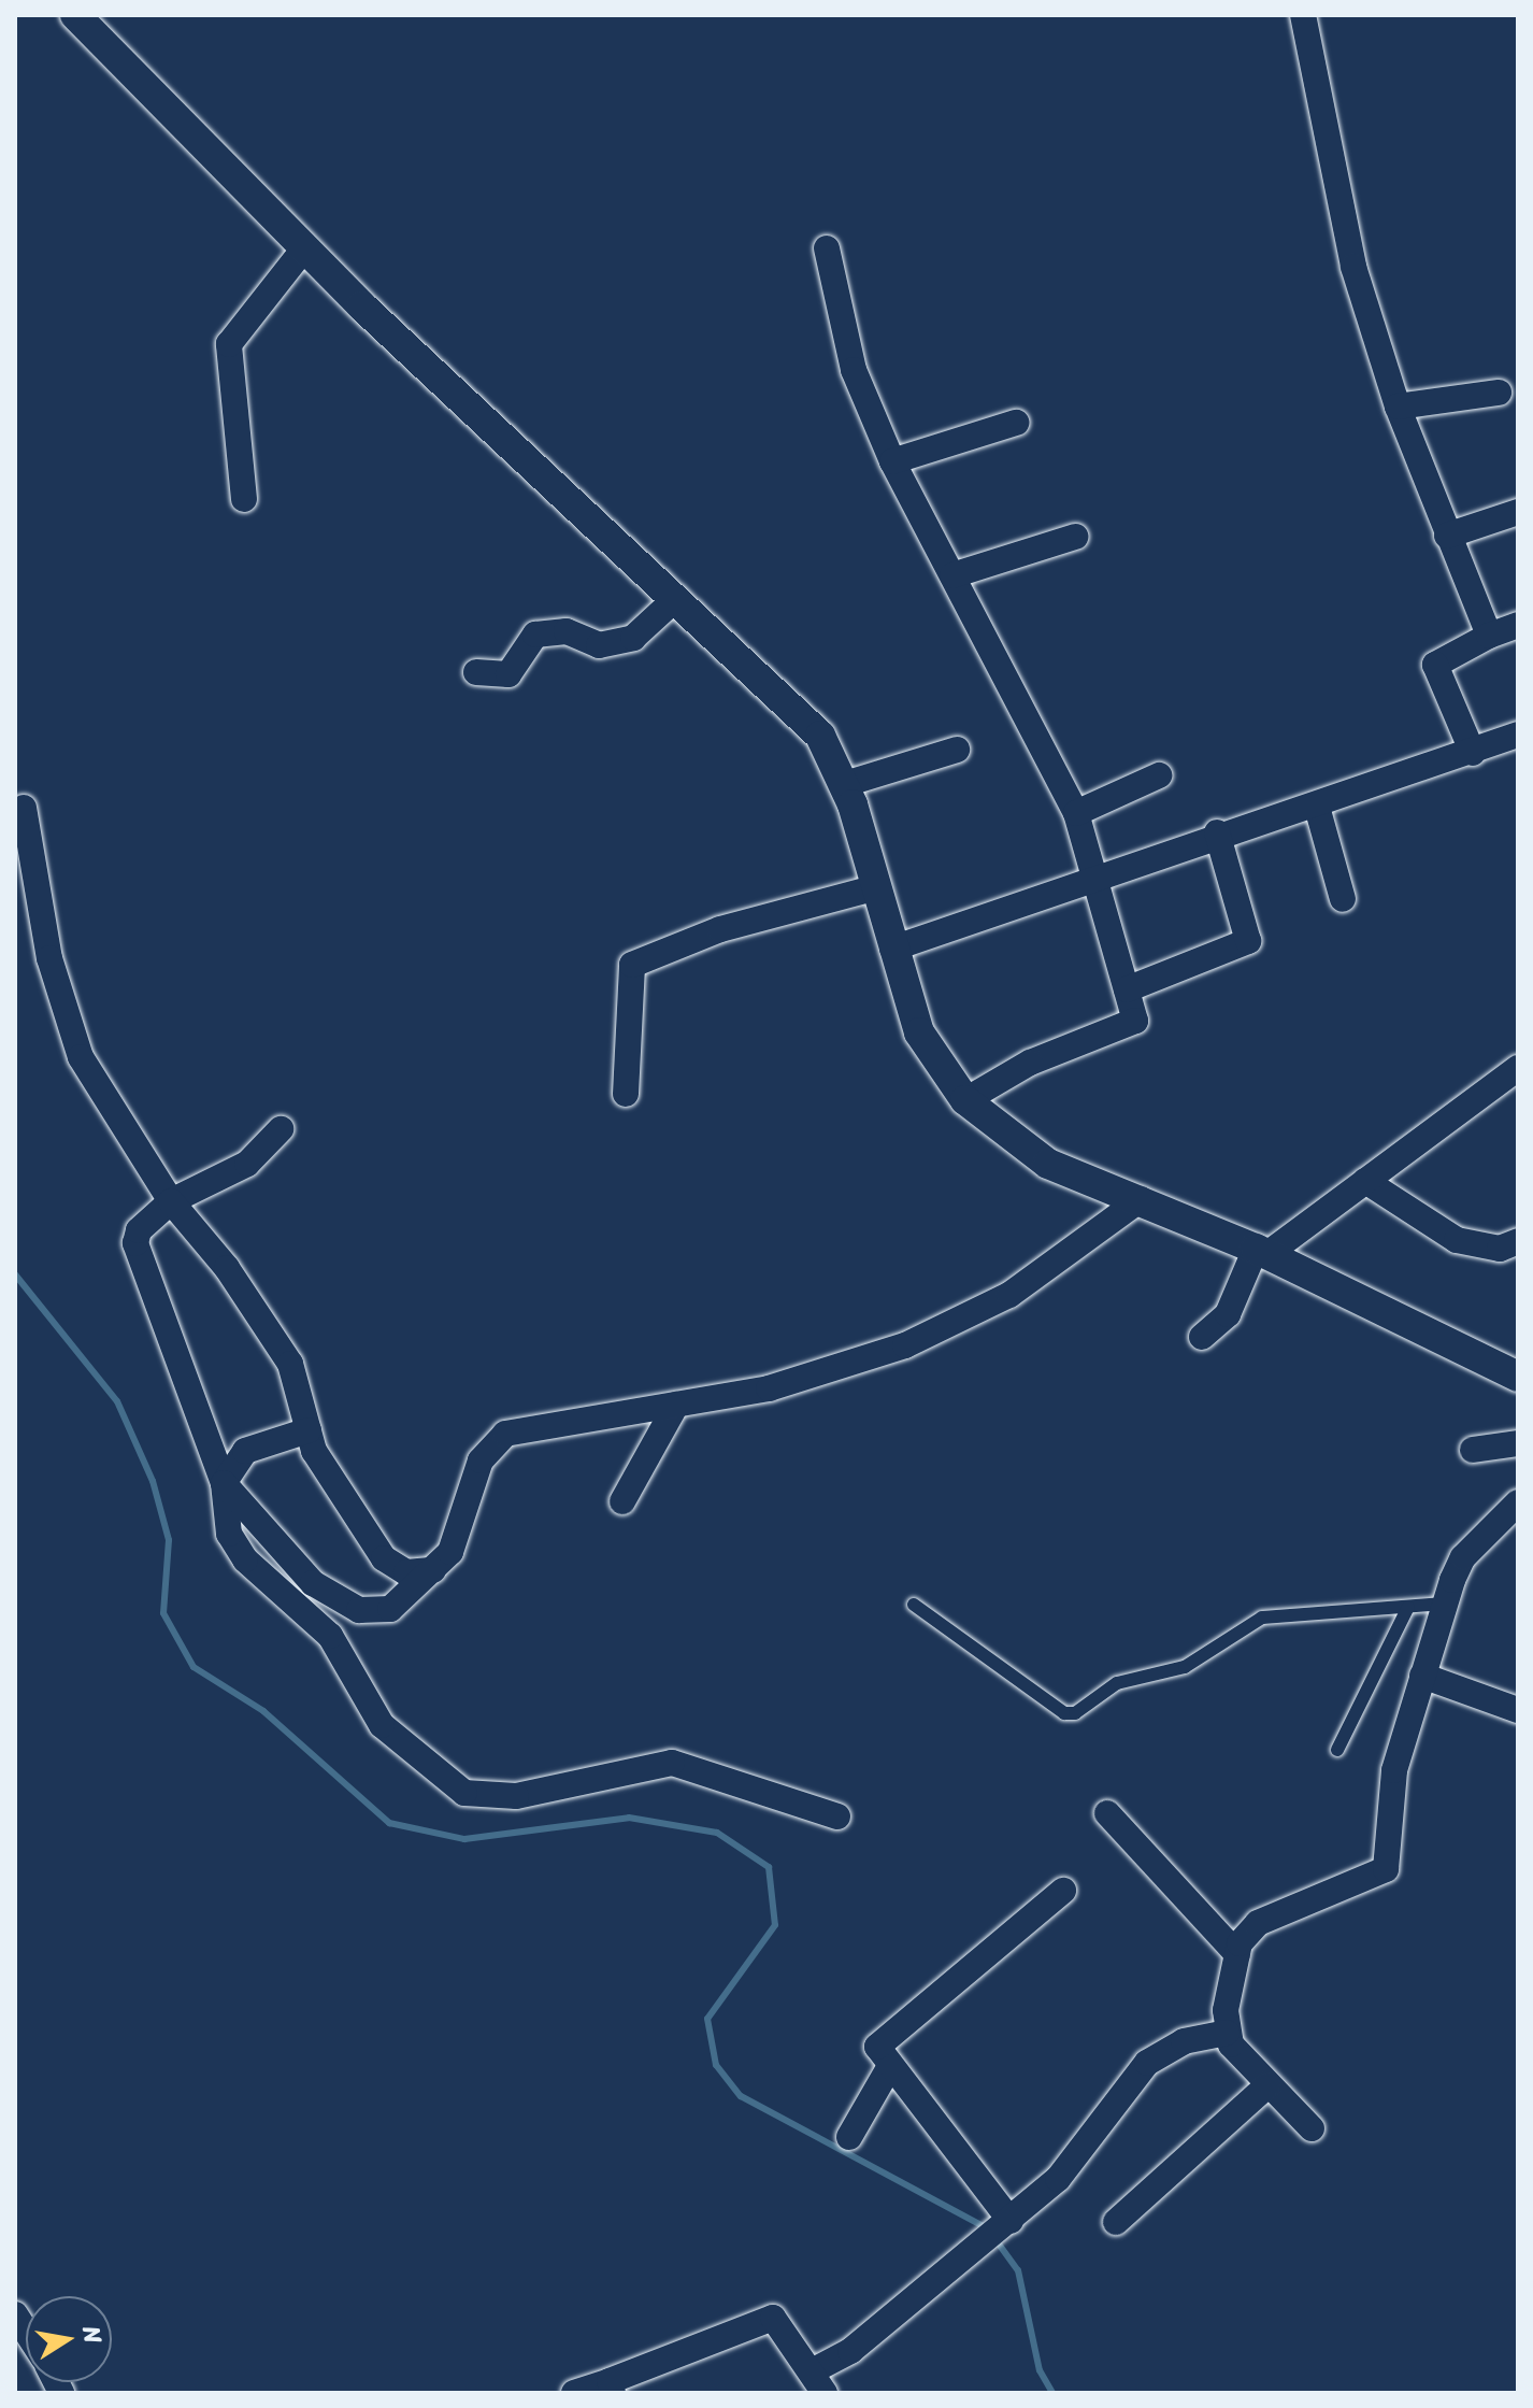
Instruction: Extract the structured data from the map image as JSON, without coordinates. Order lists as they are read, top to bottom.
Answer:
{
  "north": "right"
}
